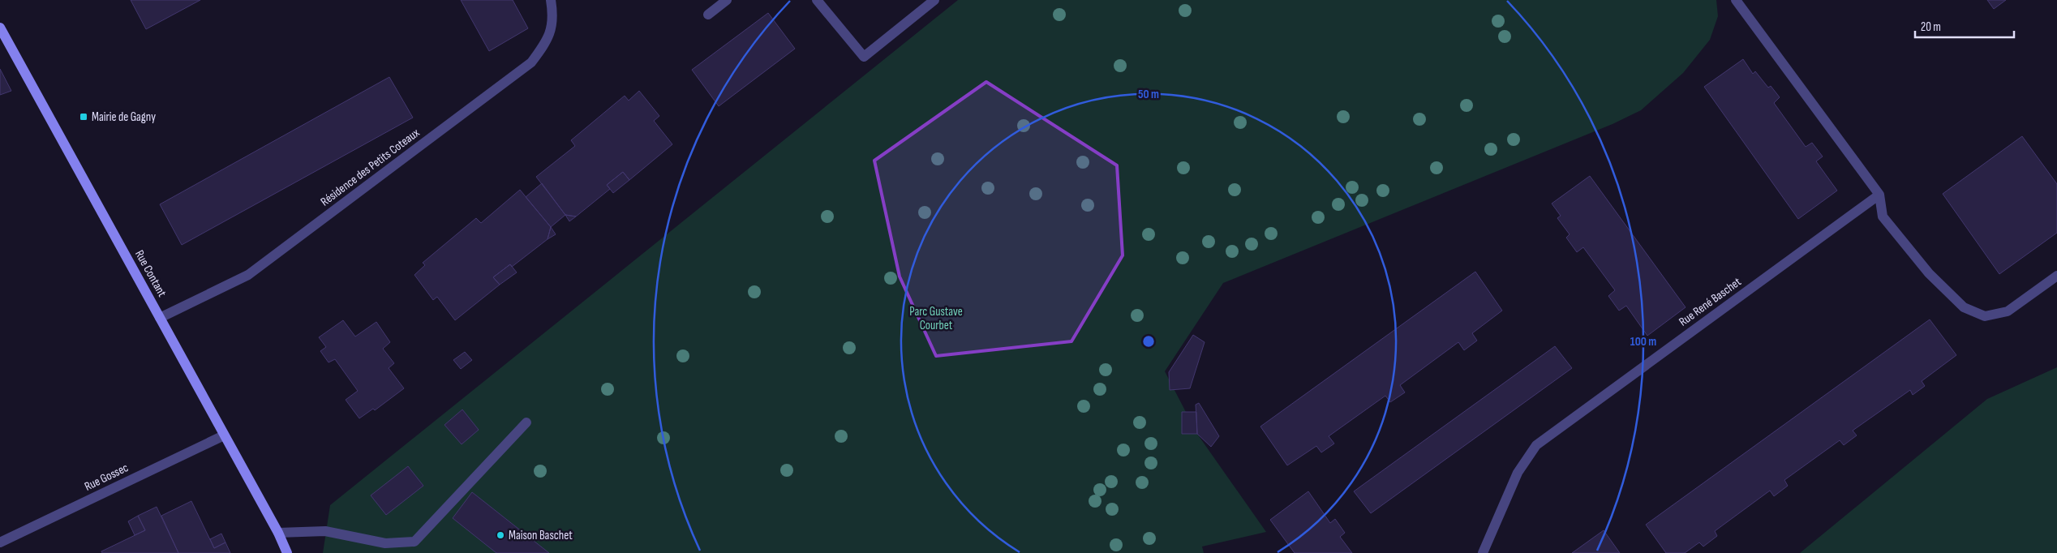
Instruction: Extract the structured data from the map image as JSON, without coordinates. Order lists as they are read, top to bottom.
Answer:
{
  "streets": {
    "main road": ["Rue Contant"],
    "street": ["Résidence des Petits Coteaux", "Rue René Baschet", "Rue Gossec"]
  },
  "crossings": [
    ["Résidence des Petits Coteaux", "Rue Contant"],
    ["Rue Contant", "Rue Gossec"]
  ],
  "parks": ["Parc Gustave Courbet"],
  "places": {
    "transit": ["Mairie de Gagny"],
    "other": ["Maison Baschet"]
  },
  "scale_bar": "20 m",
  "rings": ["50 m", "100 m"]
}
